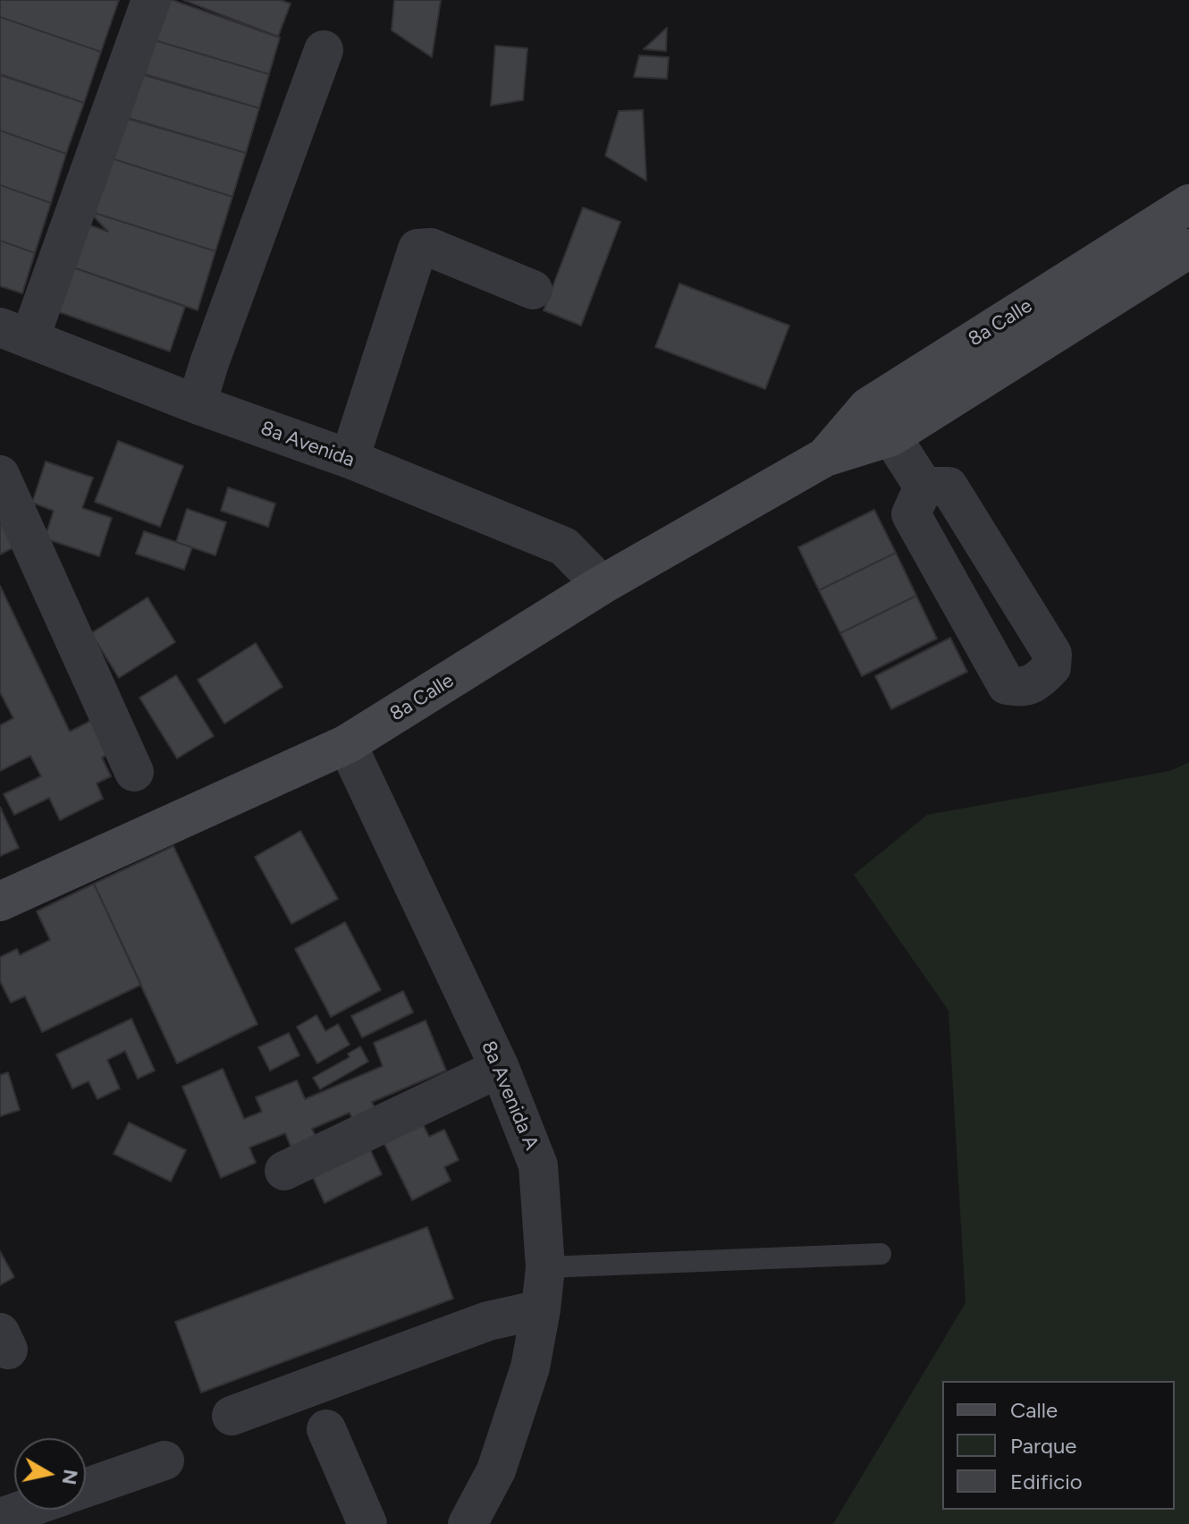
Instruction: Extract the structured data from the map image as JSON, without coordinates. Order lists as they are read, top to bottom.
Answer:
{
  "streets": {
    "street": ["8a Calle", "8a Avenida", "8a Avenida A"]
  },
  "crossings": [
    ["8a Calle", "8a Avenida"],
    ["8a Calle", "8a Avenida A"]
  ],
  "legend": ["Calle", "Parque", "Edificio"],
  "north": "right"
}
